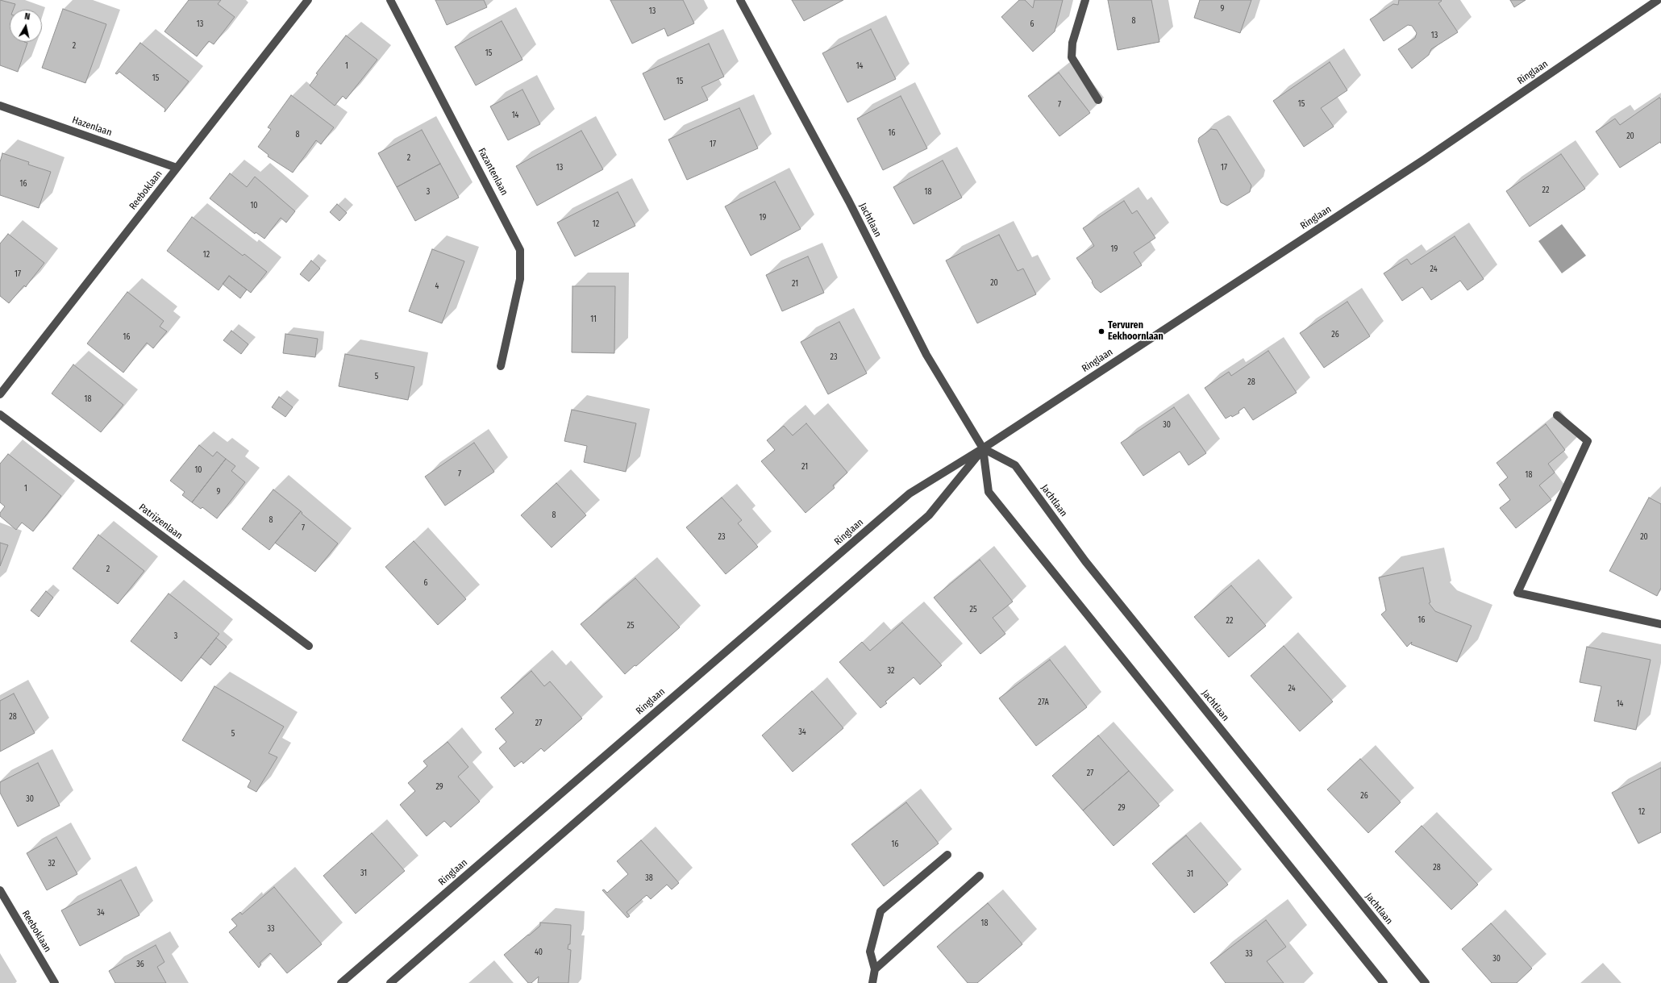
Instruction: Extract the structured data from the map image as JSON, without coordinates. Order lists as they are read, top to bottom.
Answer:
{
  "streets": {
    "street": [
      "Ringlaan",
      "Hazenlaan",
      "Fazantenlaan",
      "Reeboklaan",
      "Jachtlaan",
      "Patrijzenlaan"
    ]
  },
  "crossings": [
    ["Ringlaan", "Jachtlaan"],
    ["Hazenlaan", "Reeboklaan"]
  ],
  "places": ["Tervuren Eekhoornlaan"],
  "house_numbers": [
    "9",
    "13",
    "8",
    "13",
    "6",
    "13",
    "2",
    "15",
    "1",
    "14",
    "15",
    "15",
    "15",
    "7",
    "14",
    "16",
    "8",
    "20",
    "17",
    "2",
    "13",
    "17",
    "16",
    "22",
    "3",
    "18",
    "10",
    "19",
    "12",
    "19",
    "12",
    "24",
    "17",
    "20",
    "21",
    "4",
    "11",
    "26",
    "16",
    "23",
    "5",
    "28",
    "18",
    "30",
    "21",
    "10",
    "7",
    "18",
    "1",
    "9",
    "8",
    "8",
    "7",
    "23",
    "20",
    "2",
    "6",
    "25",
    "16",
    "22",
    "25",
    "3",
    "32",
    "24",
    "27A",
    "14",
    "28",
    "27",
    "34",
    "5",
    "27",
    "29",
    "26",
    "30",
    "29",
    "12",
    "16",
    "32",
    "28",
    "31",
    "31",
    "38",
    "34",
    "18",
    "33",
    "40",
    "33",
    "30",
    "36"
  ],
  "north": "top"
}
